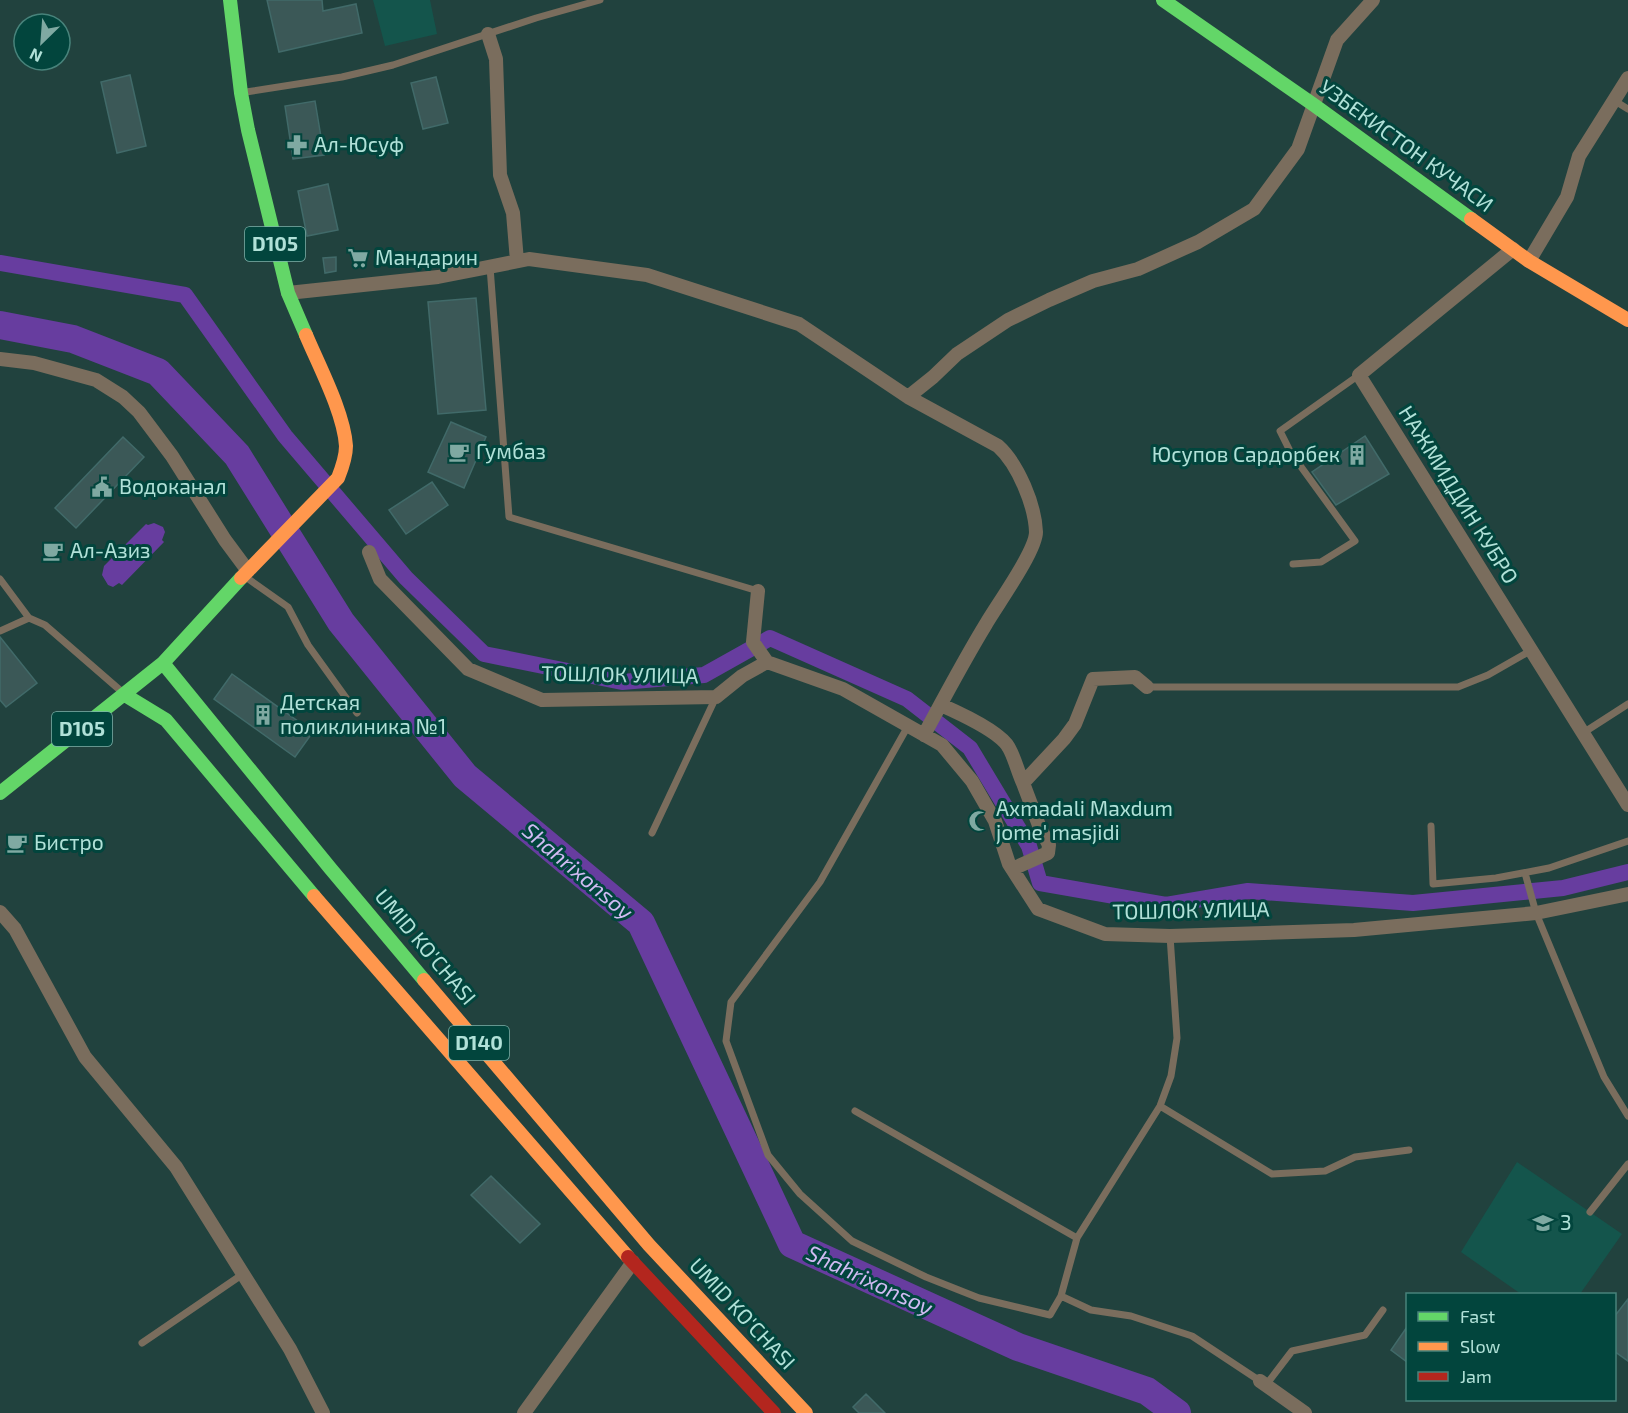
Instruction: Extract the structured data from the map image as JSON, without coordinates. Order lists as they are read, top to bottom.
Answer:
{
  "streets": {
    "main road": [
      "УЗБЕКИСТОН КУЧАСИ",
      "D105",
      "UMID KO'CHASI",
      "D140"
    ],
    "street": ["НАЖМИДДИН КУБРО", "ТОШЛОК УЛИЦА"]
  },
  "crossings": [
    ["D105", "UMID KO'CHASI"]
  ],
  "water": ["Shahrixonsoy"],
  "places": {
    "pharmacy": ["Ал-Юсуф"],
    "supermarket": ["Мандарин"],
    "cafe": ["Гумбаз", "Ал-Азиз", "Бистро"],
    "building": ["Юсупов Сардорбек", "Детская поликлиника №1"],
    "public building": ["Водоканал"],
    "mosque": ["Axmadali Maxdum jome' masjidi"],
    "school or university": ["3"]
  },
  "legend": ["Fast", "Slow", "Jam"],
  "north": "bottom left"
}
